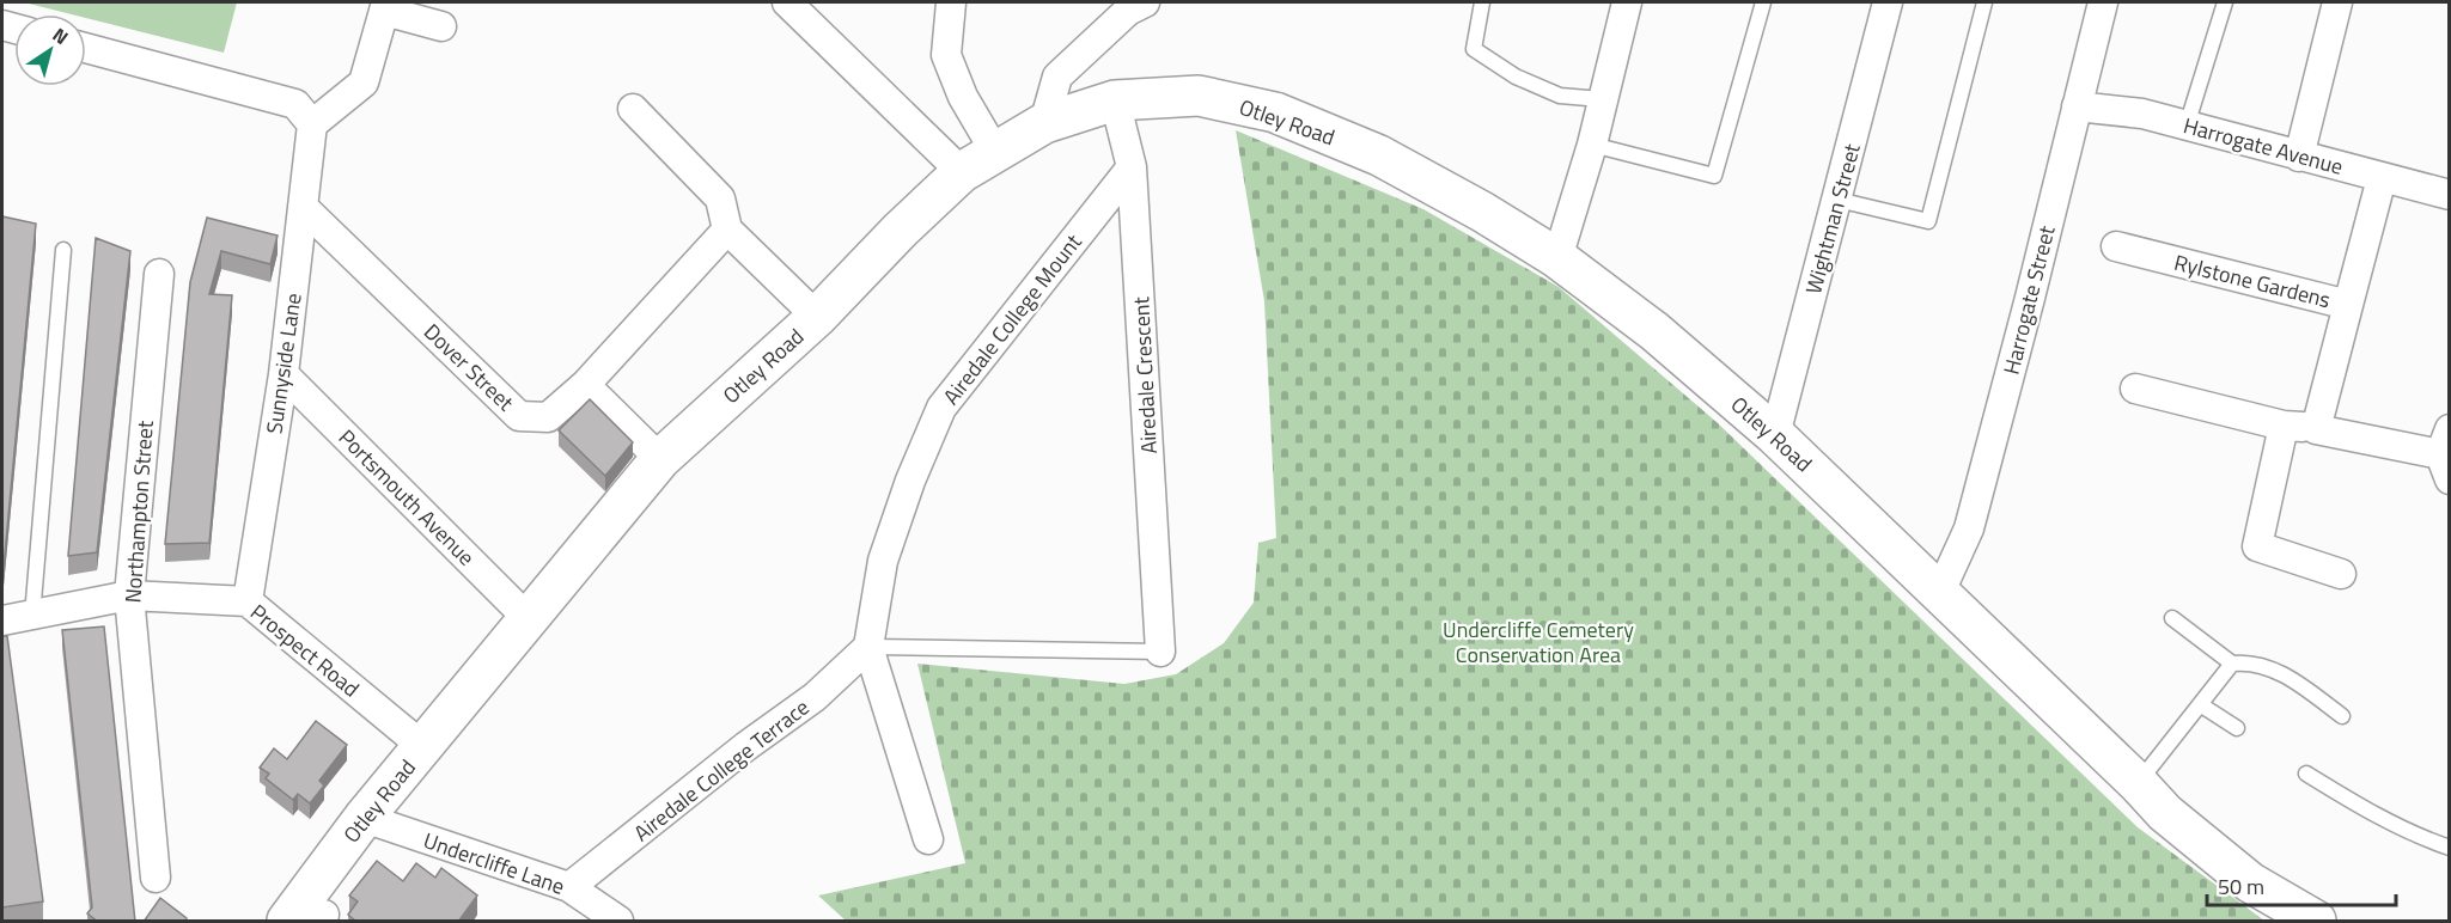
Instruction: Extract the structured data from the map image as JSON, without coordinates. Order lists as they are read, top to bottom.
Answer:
{
  "streets": {
    "main road": ["Otley Road"],
    "street": [
      "Harrogate Avenue",
      "Wightman Street",
      "Rylstone Gardens",
      "Harrogate Street",
      "Airedale College Mount",
      "Sunnyside Lane",
      "Dover Street",
      "Airedale Crescent",
      "Portsmouth Avenue",
      "Northampton Street",
      "Prospect Road",
      "Airedale College Terrace",
      "Undercliffe Lane"
    ]
  },
  "crossings": [
    ["Otley Road", "Wightman Street"],
    ["Otley Road", "Harrogate Street"],
    ["Otley Road", "Airedale Crescent"],
    ["Otley Road", "Portsmouth Avenue"],
    ["Otley Road", "Prospect Road"],
    ["Otley Road", "Undercliffe Lane"],
    ["Harrogate Avenue", "Harrogate Street"],
    ["Airedale College Mount", "Airedale Crescent"],
    ["Airedale College Mount", "Airedale College Terrace"],
    ["Sunnyside Lane", "Dover Street"],
    ["Sunnyside Lane", "Portsmouth Avenue"],
    ["Sunnyside Lane", "Prospect Road"],
    ["Northampton Street", "Prospect Road"],
    ["Airedale College Terrace", "Undercliffe Lane"]
  ],
  "parks": ["Undercliffe Cemetery Conservation Area"],
  "scale_bar": "50 m",
  "north": "top right"
}
